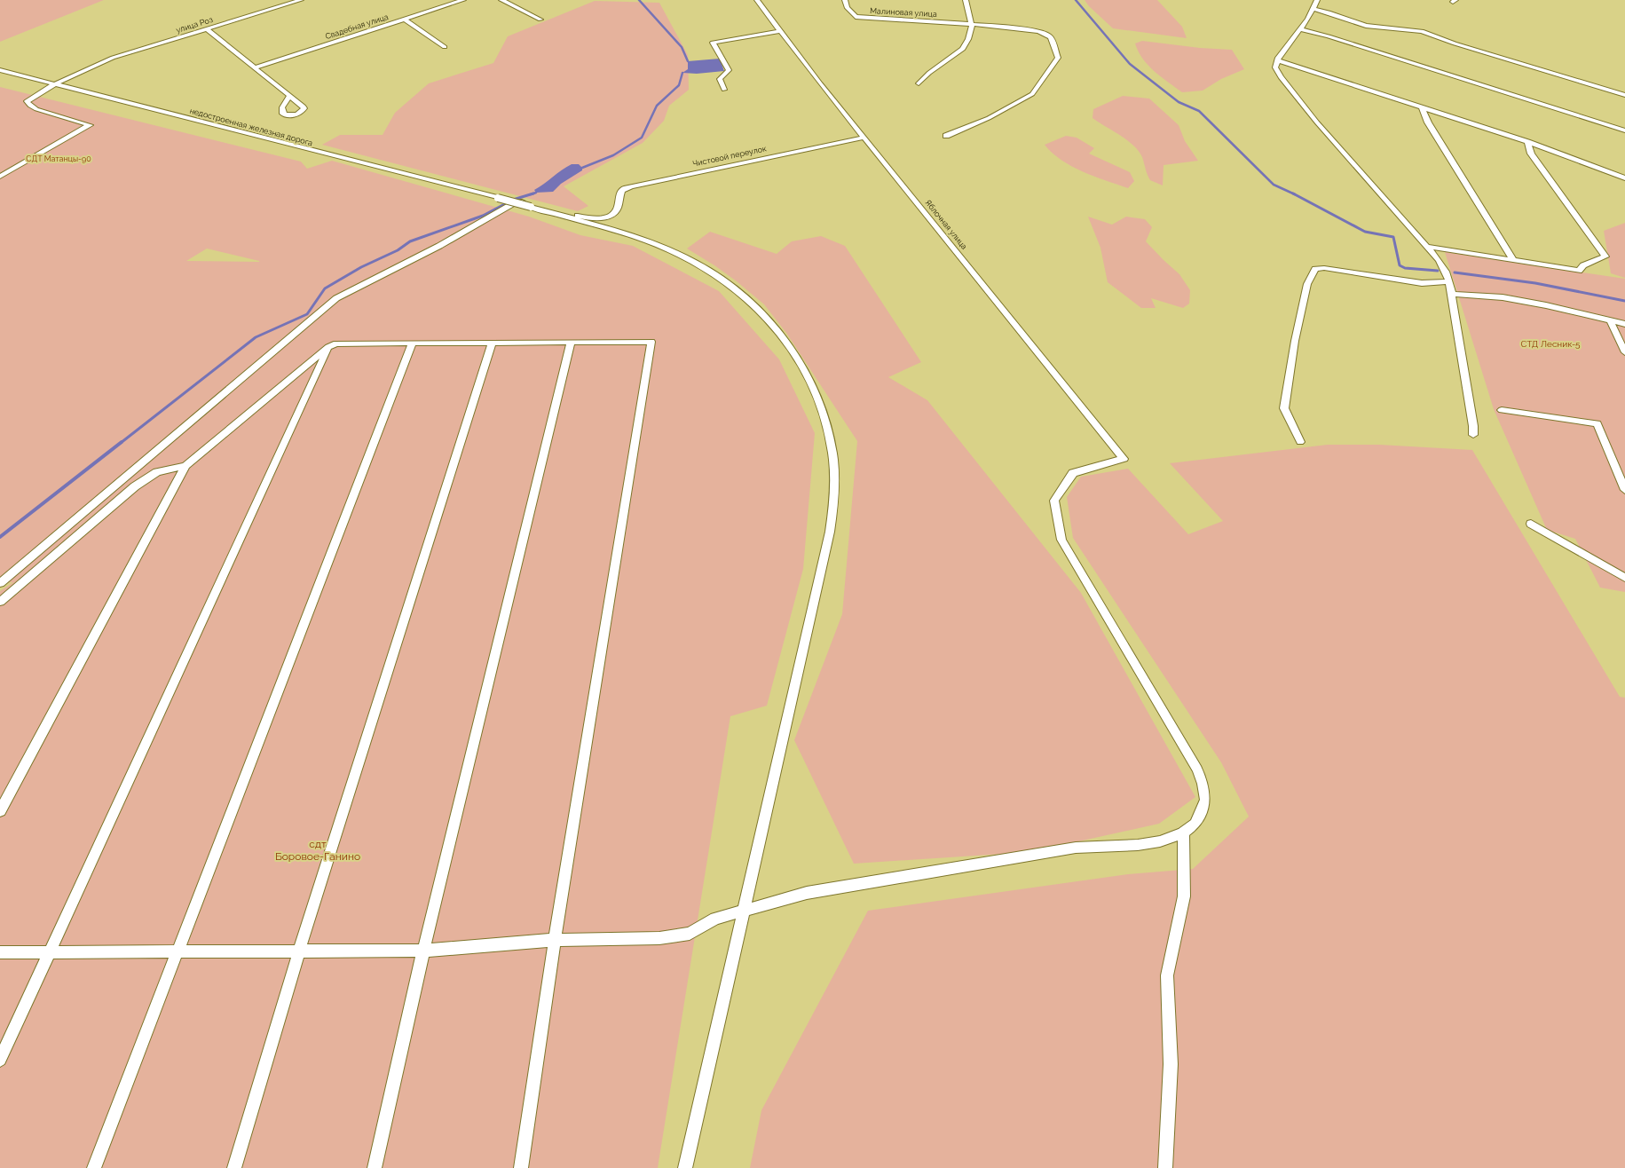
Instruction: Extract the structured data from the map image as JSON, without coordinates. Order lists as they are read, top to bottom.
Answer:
{
  "streets": {
    "street": [
      "Малиновая улица",
      "улица Роз",
      "Свадебная улица",
      "недостроенная железная дорога",
      "Чистовой переулок",
      "Яблочная улица"
    ]
  },
  "crossings": [
    ["улица Роз", "недостроенная железная дорога"],
    ["Чистовой переулок", "Яблочная улица"]
  ],
  "parks": ["СДТ Матанцы-90", "СТД Лесник-5", "сдт Боровое-Ганино"]
}
